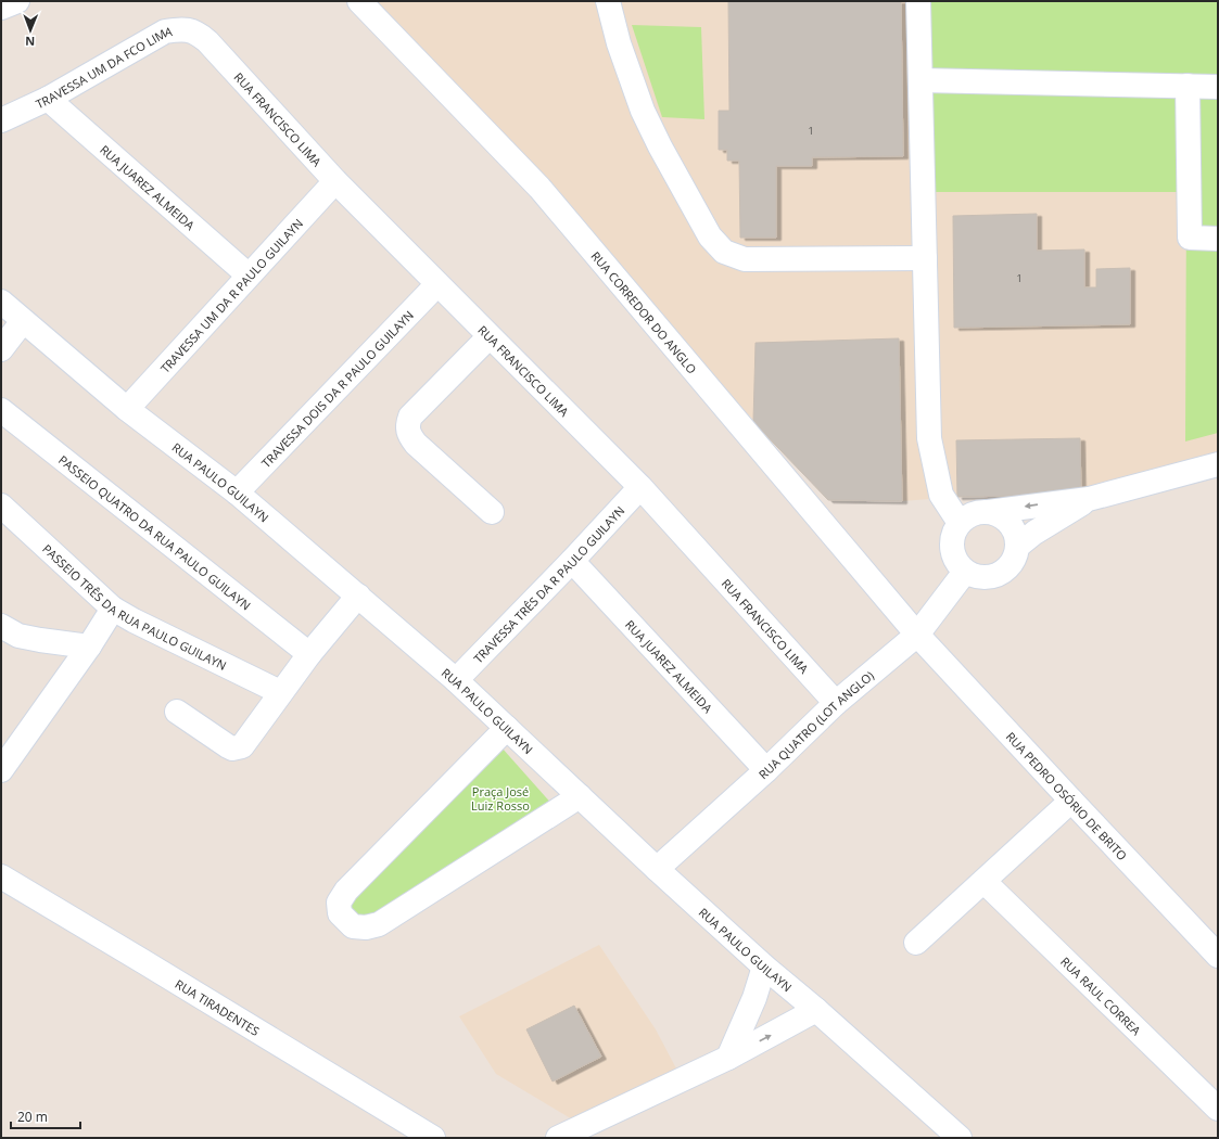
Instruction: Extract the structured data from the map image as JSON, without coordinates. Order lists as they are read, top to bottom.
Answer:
{
  "streets": {
    "street": [
      "TRAVESSA UM DA FCO LIMA",
      "RUA FRANCISCO LIMA",
      "RUA JUAREZ ALMEIDA",
      "TRAVESSA UM DA R PAULO GUILAYN",
      "RUA CORREDOR DO ANGLO",
      "TRAVESSA DOIS DA R PAULO GUILAYN",
      "RUA PAULO GUILAYN",
      "PASSEIO QUATRO DA RUA PAULO GUILAYN",
      "TRAVESSA TRÊS DA R PAULO GUILAYN",
      "PASSEIO TRÊS DA RUA PAULO GUILAYN",
      "RUA QUATRO (LOT ANGLO)",
      "RUA PEDRO OSÓRIO DE BRITO",
      "RUA RAUL CORREA",
      "RUA TIRADENTES"
    ]
  },
  "crossings": [
    ["TRAVESSA UM DA FCO LIMA", "RUA FRANCISCO LIMA"],
    ["TRAVESSA UM DA FCO LIMA", "RUA JUAREZ ALMEIDA"],
    ["RUA FRANCISCO LIMA", "TRAVESSA UM DA R PAULO GUILAYN"],
    ["RUA FRANCISCO LIMA", "TRAVESSA DOIS DA R PAULO GUILAYN"],
    ["RUA FRANCISCO LIMA", "TRAVESSA TRÊS DA R PAULO GUILAYN"],
    ["RUA FRANCISCO LIMA", "RUA QUATRO (LOT ANGLO)"],
    ["RUA JUAREZ ALMEIDA", "TRAVESSA UM DA R PAULO GUILAYN"],
    ["RUA JUAREZ ALMEIDA", "TRAVESSA TRÊS DA R PAULO GUILAYN"],
    ["RUA JUAREZ ALMEIDA", "RUA QUATRO (LOT ANGLO)"],
    ["TRAVESSA UM DA R PAULO GUILAYN", "RUA PAULO GUILAYN"],
    ["RUA CORREDOR DO ANGLO", "RUA QUATRO (LOT ANGLO)"],
    ["RUA CORREDOR DO ANGLO", "RUA PEDRO OSÓRIO DE BRITO"],
    ["TRAVESSA DOIS DA R PAULO GUILAYN", "RUA PAULO GUILAYN"],
    ["RUA PAULO GUILAYN", "TRAVESSA TRÊS DA R PAULO GUILAYN"],
    ["RUA PAULO GUILAYN", "RUA QUATRO (LOT ANGLO)"],
    ["RUA QUATRO (LOT ANGLO)", "RUA PEDRO OSÓRIO DE BRITO"]
  ],
  "parks": ["Praça José Luiz Rosso"],
  "house_numbers": ["1", "1"],
  "scale_bar": "20 m",
  "north": "bottom"
}
